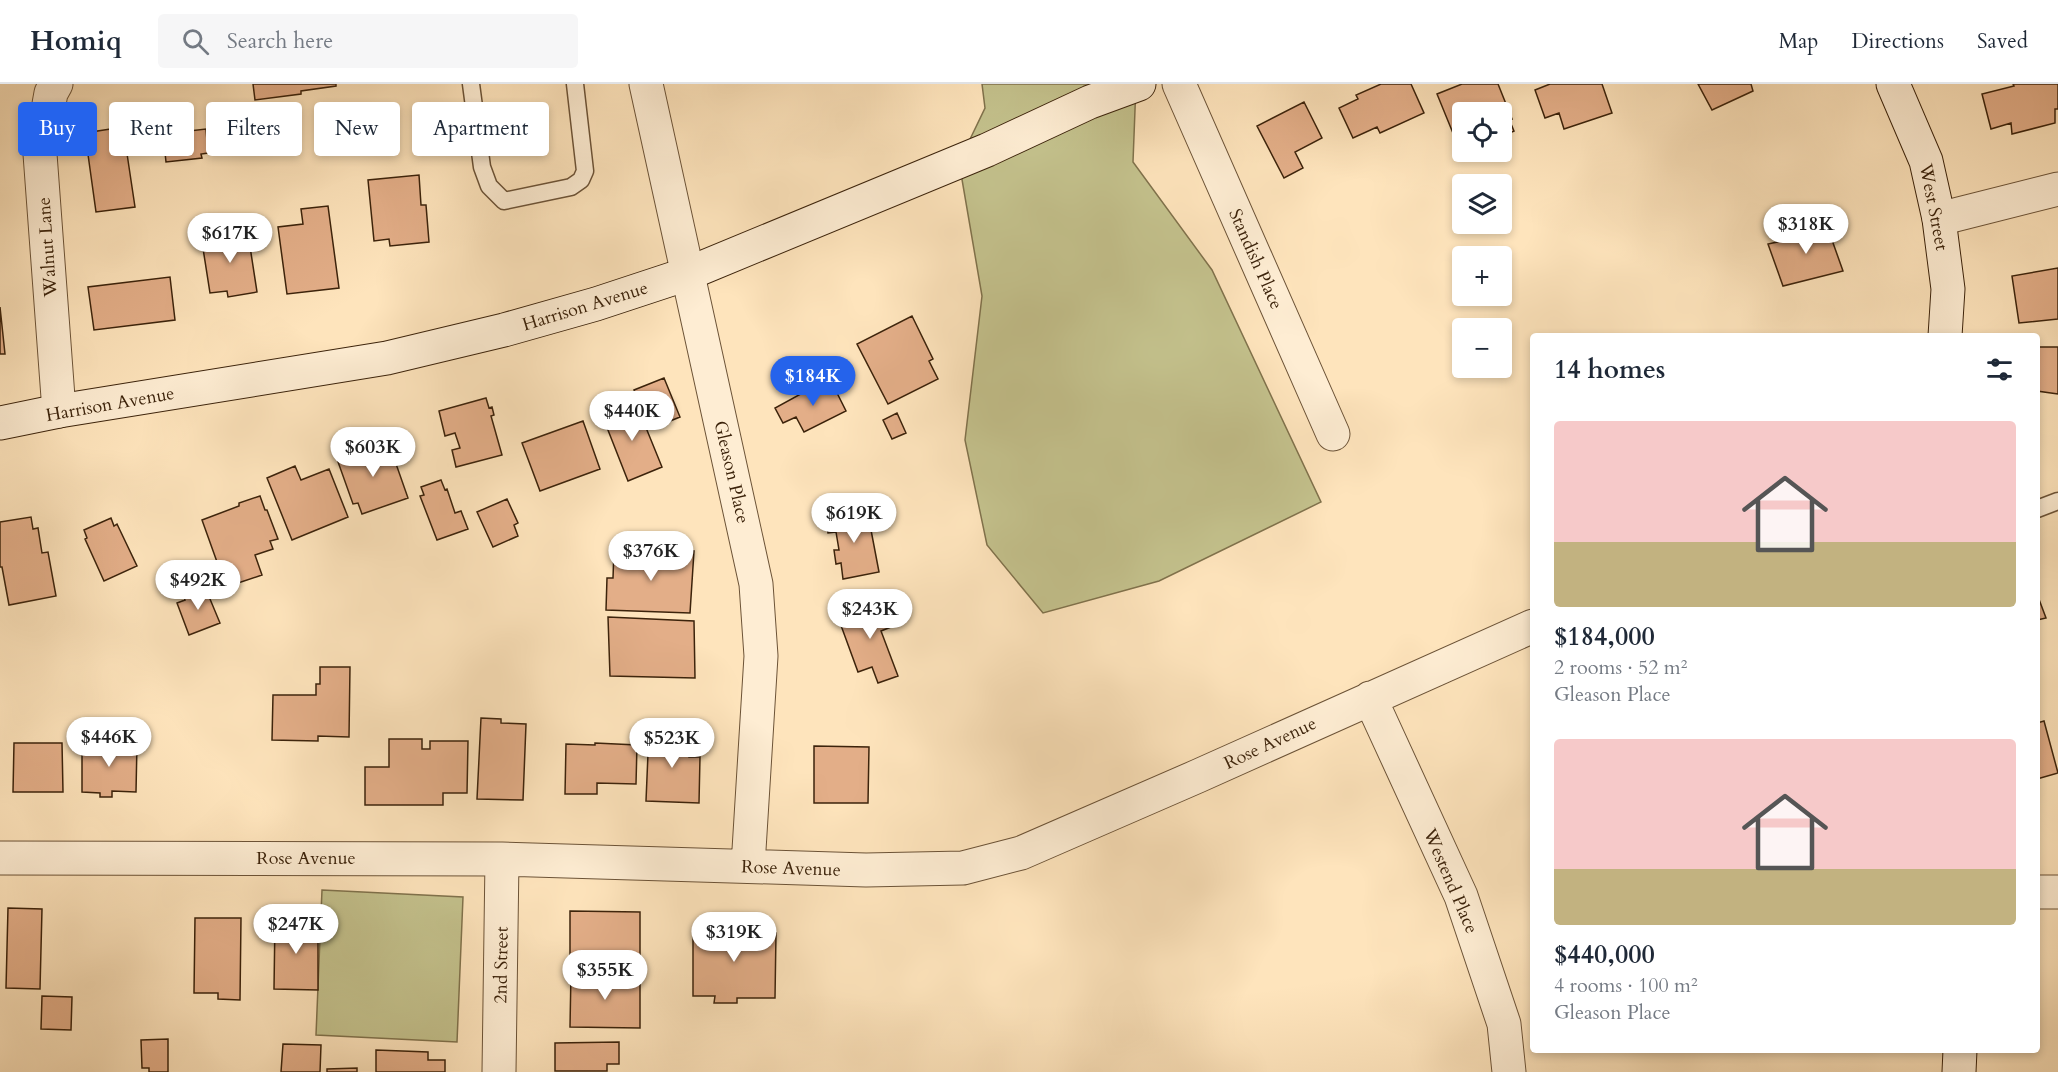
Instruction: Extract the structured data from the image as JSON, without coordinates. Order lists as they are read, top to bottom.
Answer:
{
  "streets": {
    "street": [
      "West Street",
      "Walnut Lane",
      "Standish Place",
      "Harrison Avenue",
      "Gleason Place",
      "Rose Avenue",
      "Westend Place",
      "2nd Street"
    ]
  },
  "crossings": [
    ["Walnut Lane", "Harrison Avenue"],
    ["Harrison Avenue", "Gleason Place"],
    ["Gleason Place", "Rose Avenue"],
    ["Rose Avenue", "Westend Place"],
    ["Rose Avenue", "2nd Street"]
  ],
  "page": {
    "header": "Homiq",
    "search": "Search here",
    "nav": ["Map", "Directions", "Saved"],
    "map_buttons": ["+", "−"],
    "chip": [
      "Buy",
      "Rent",
      "Filters",
      "New",
      "Apartment"
    ],
    "price": [
      "$318K",
      "$617K",
      "$184K",
      "$440K",
      "$603K",
      "$619K",
      "$376K",
      "$492K",
      "$243K",
      "$446K",
      "$523K",
      "$247K",
      "$319K",
      "$355K"
    ],
    "heading": "14 homes",
    "list": [
      {
        "name": "$184,000",
        "note": "2 rooms · 52 m² · Gleason Place"
      },
      {
        "name": "$440,000",
        "note": "4 rooms · 100 m² · Gleason Place"
      }
    ]
  }
}
